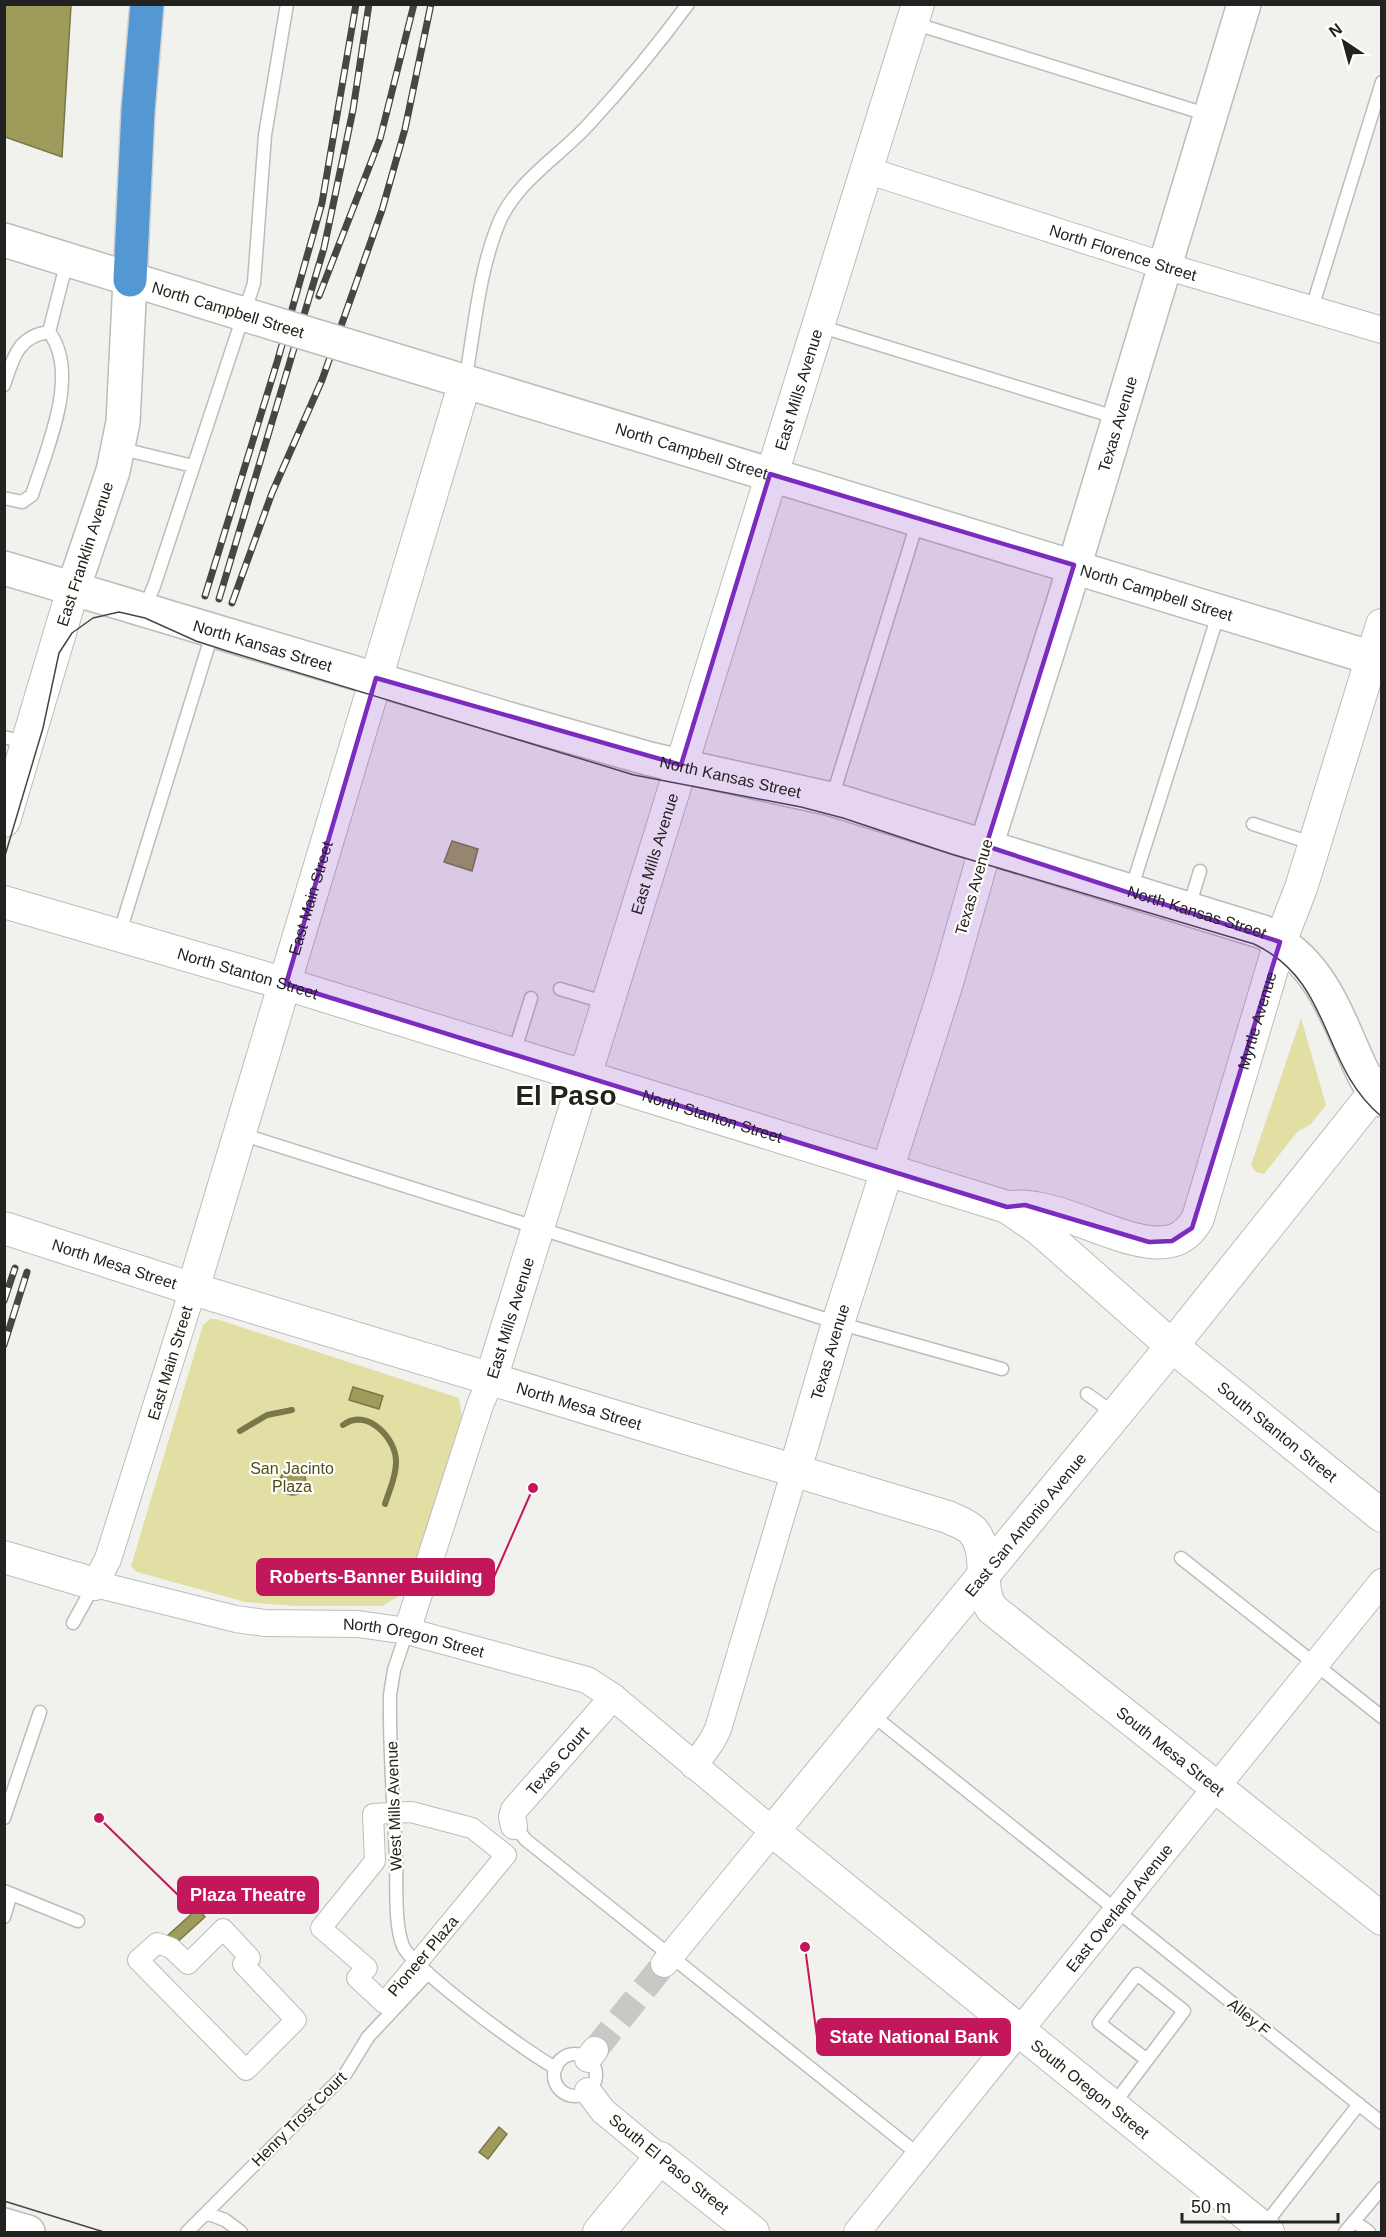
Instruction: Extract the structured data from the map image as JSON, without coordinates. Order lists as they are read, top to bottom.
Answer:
{
  "streets": {
    "main road": [
      "North Campbell Street",
      "Texas Avenue",
      "East Franklin Avenue",
      "North Kansas Street"
    ],
    "street": [
      "North Florence Street",
      "East Mills Avenue",
      "East Main Street",
      "North Stanton Street",
      "Myrtle Avenue",
      "North Mesa Street",
      "South Stanton Street",
      "East San Antonio Avenue",
      "North Oregon Street",
      "South Mesa Street",
      "Texas Court",
      "East Overland Avenue",
      "Pioneer Plaza",
      "South Oregon Street",
      "South El Paso Street"
    ],
    "lane": ["West Mills Avenue", "Alley F", "Henry Trost Court"]
  },
  "crossings": [
    ["North Florence Street", "East Mills Avenue"],
    ["North Florence Street", "Texas Avenue"],
    ["North Campbell Street", "East Mills Avenue"],
    ["North Campbell Street", "Texas Avenue"],
    ["North Campbell Street", "East Franklin Avenue"],
    ["North Campbell Street", "East Main Street"],
    ["North Campbell Street", "Myrtle Avenue"],
    ["East Mills Avenue", "North Kansas Street"],
    ["East Mills Avenue", "North Stanton Street"],
    ["East Mills Avenue", "North Mesa Street"],
    ["East Mills Avenue", "North Oregon Street"],
    ["East Mills Avenue", "West Mills Avenue"],
    ["Texas Avenue", "North Kansas Street"],
    ["Texas Avenue", "North Stanton Street"],
    ["Texas Avenue", "North Mesa Street"],
    ["Texas Avenue", "North Oregon Street"],
    ["East Franklin Avenue", "North Kansas Street"],
    ["North Kansas Street", "East Main Street"],
    ["North Kansas Street", "Myrtle Avenue"],
    ["North Kansas Street", "East San Antonio Avenue"],
    ["East Main Street", "North Stanton Street"],
    ["East Main Street", "North Mesa Street"],
    ["East Main Street", "North Oregon Street"],
    ["North Stanton Street", "Myrtle Avenue"],
    ["North Stanton Street", "South Stanton Street"],
    ["North Stanton Street", "East San Antonio Avenue"],
    ["North Mesa Street", "East San Antonio Avenue"],
    ["North Mesa Street", "South Mesa Street"],
    ["South Stanton Street", "East San Antonio Avenue"],
    ["East San Antonio Avenue", "North Oregon Street"],
    ["East San Antonio Avenue", "South Mesa Street"],
    ["East San Antonio Avenue", "Alley F"],
    ["East San Antonio Avenue", "South Oregon Street"],
    ["North Oregon Street", "Texas Court"],
    ["North Oregon Street", "West Mills Avenue"],
    ["North Oregon Street", "South Oregon Street"],
    ["South Mesa Street", "East Overland Avenue"],
    ["West Mills Avenue", "Pioneer Plaza"],
    ["West Mills Avenue", "Henry Trost Court"],
    ["East Overland Avenue", "Alley F"],
    ["East Overland Avenue", "South Oregon Street"],
    ["Pioneer Plaza", "Henry Trost Court"]
  ],
  "districts": ["El Paso"],
  "parks": ["San Jacinto Plaza"],
  "places": ["Roberts-Banner Building", "Plaza Theatre", "State National Bank"],
  "scale_bar": "50 m",
  "north": "top left"
}
